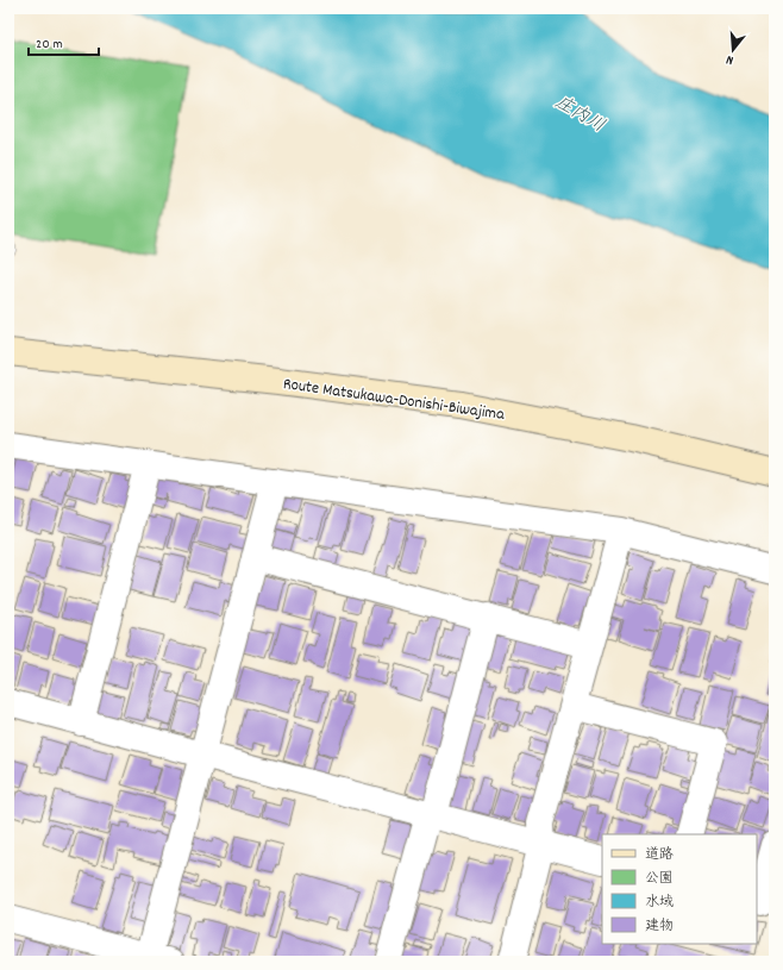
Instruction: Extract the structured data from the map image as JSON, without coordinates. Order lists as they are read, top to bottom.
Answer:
{
  "streets": {
    "main road": ["Route Matsukawa-Donishi-Biwajima"]
  },
  "water": ["庄内川"],
  "legend": [
    "道路",
    "公園",
    "水域",
    "建物"
  ],
  "scale_bar": "20 m",
  "north": "bottom"
}
